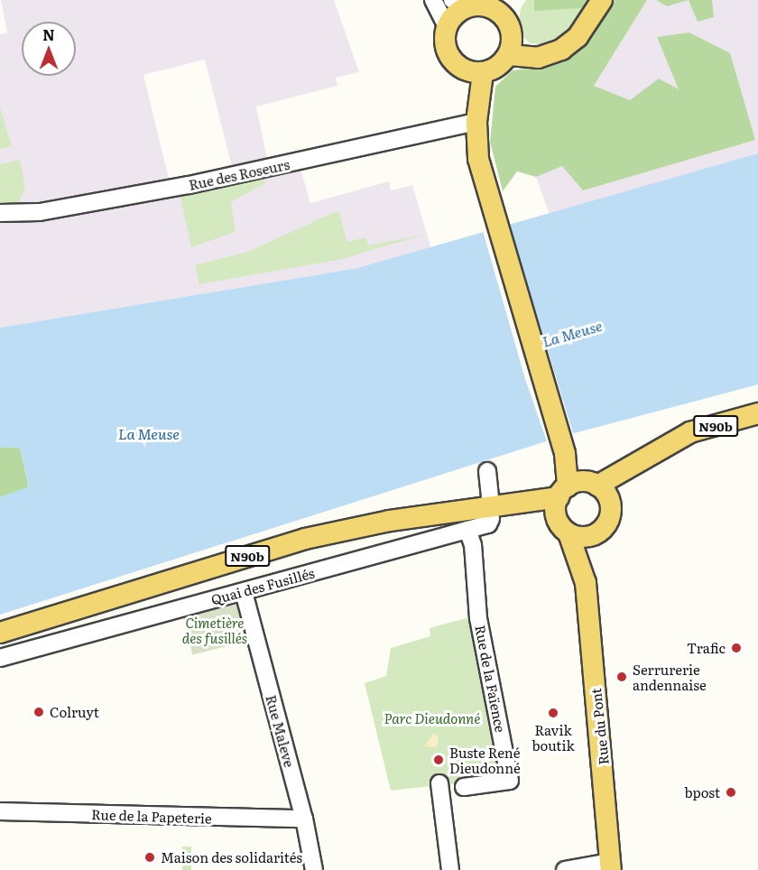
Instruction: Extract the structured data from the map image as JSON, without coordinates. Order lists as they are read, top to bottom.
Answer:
{
  "streets": {
    "main road": ["N90b", "Rue du Pont"],
    "street": [
      "Rue des Roseurs",
      "Quai des Fusillés",
      "Rue de la Faïence",
      "Rue Maleve",
      "Rue de la Papeterie"
    ]
  },
  "crossings": [
    ["N90b", "Quai des Fusillés"],
    ["N90b", "Rue du Pont"],
    ["Quai des Fusillés", "Rue de la Faïence"],
    ["Quai des Fusillés", "Rue Maleve"],
    ["Rue Maleve", "Rue de la Papeterie"]
  ],
  "water": ["La Meuse"],
  "parks": ["Cimetière des fusillés", "Parc Dieudonné"],
  "places": [
    "Trafic",
    "Serrurerie andennaise",
    "Colruyt",
    "Ravik boutik",
    "Buste René Dieudonné",
    "bpost",
    "Maison des solidarités"
  ],
  "north": "top"
}
